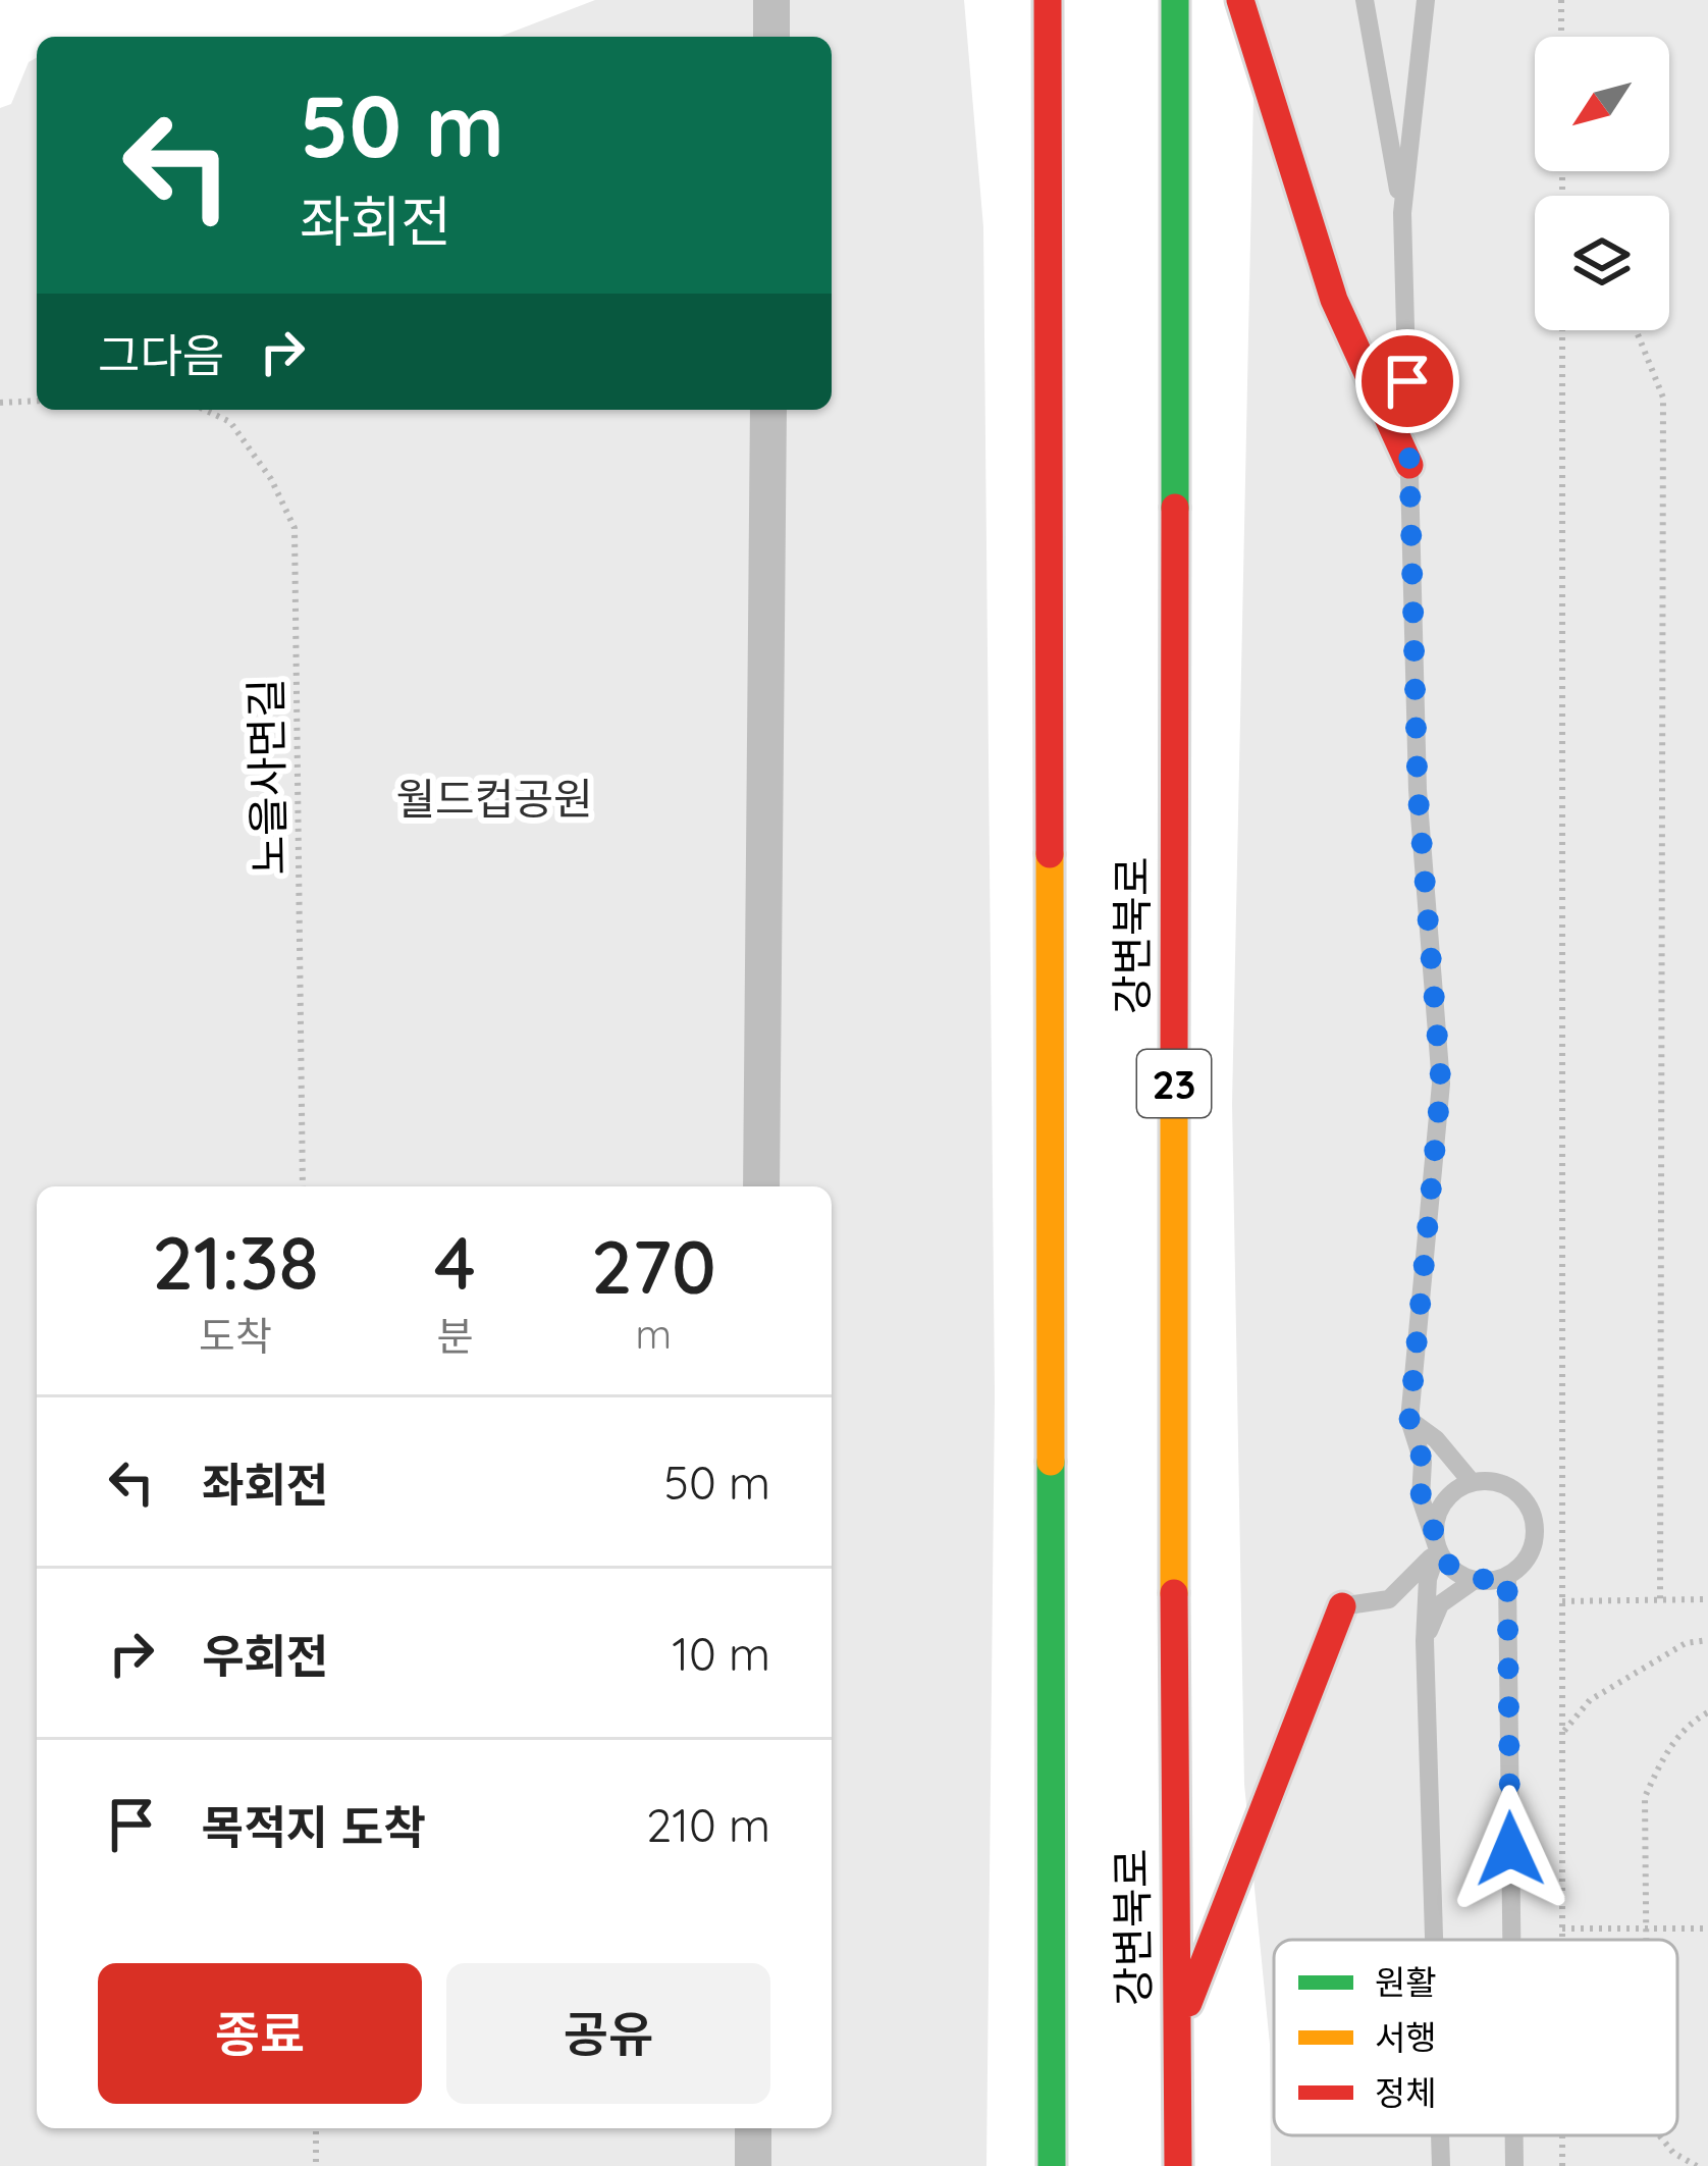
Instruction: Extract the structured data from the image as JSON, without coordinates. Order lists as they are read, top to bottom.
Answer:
{
  "streets": {
    "highway": ["강변북로", "23"],
    "path": ["노을사면길"]
  },
  "parks": ["월드컵공원"],
  "legend": ["원활", "서행", "정체"],
  "north": "bottom left",
  "page": {
    "turn": ["50 m", "좌회전"],
    "then": "그다음",
    "eta": [
      "21:38",
      "도착",
      "4",
      "분",
      "270",
      "m"
    ],
    "list": [
      {
        "name": "좌회전",
        "value": "50 m"
      },
      {
        "name": "우회전",
        "value": "10 m"
      },
      {
        "name": "목적지 도착",
        "value": "210 m"
      }
    ],
    "buttons": ["종료", "공유"]
  }
}
